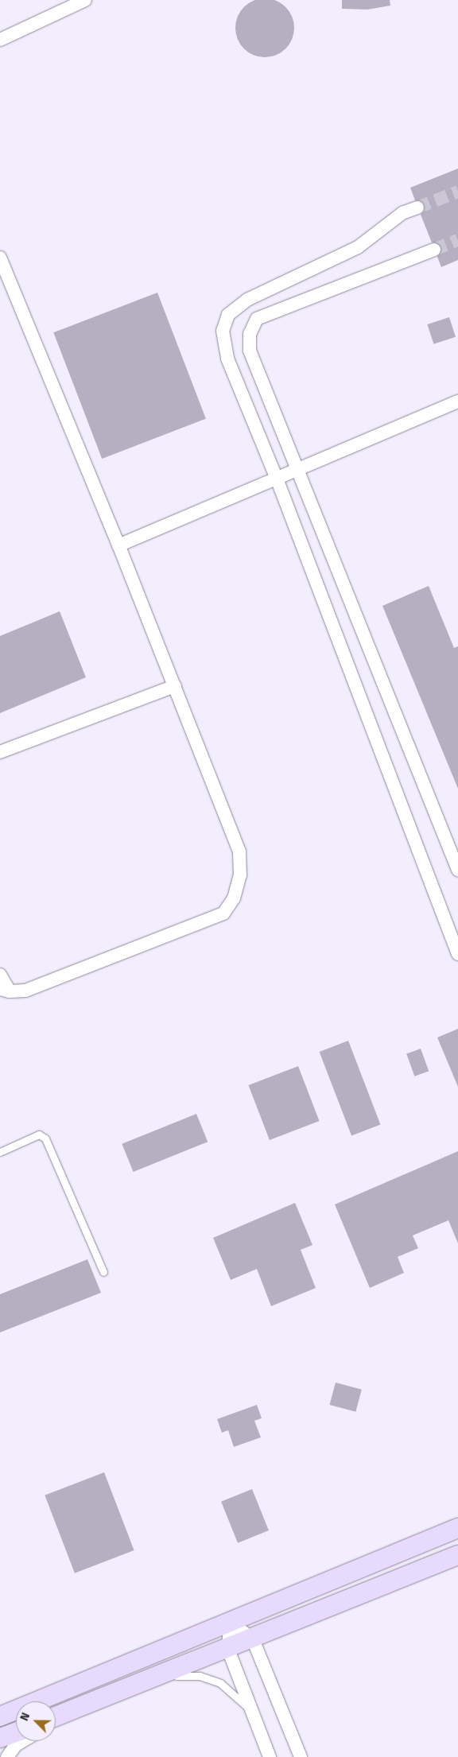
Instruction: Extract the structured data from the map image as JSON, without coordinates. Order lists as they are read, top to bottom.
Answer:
{
  "north": "top left"
}
